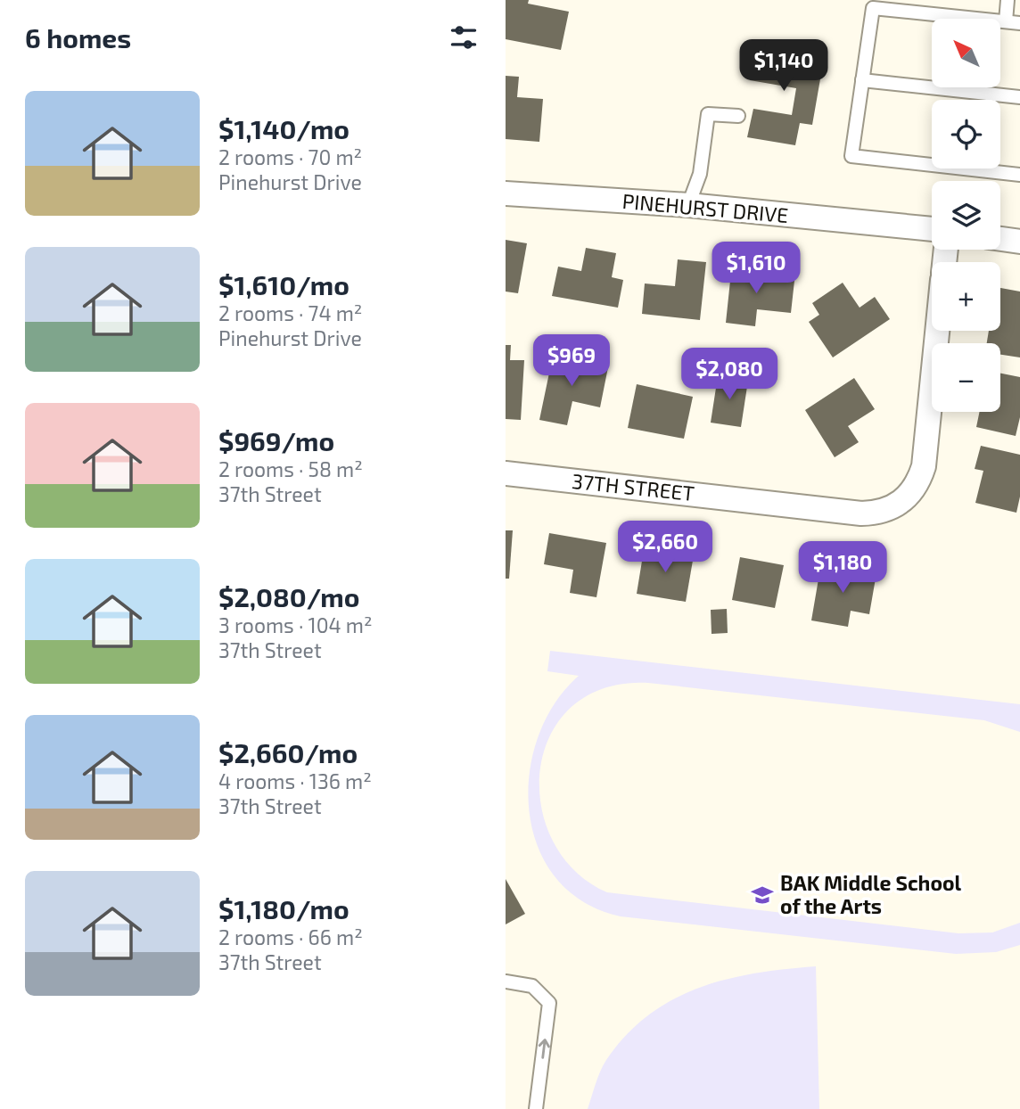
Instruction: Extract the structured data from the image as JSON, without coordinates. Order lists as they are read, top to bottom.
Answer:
{
  "streets": {
    "street": ["PINEHURST DRIVE", "37TH STREET"]
  },
  "places": {
    "school or university": ["BAK Middle School of the Arts"]
  },
  "north": "top left",
  "page": {
    "heading": "6 homes",
    "map_buttons": ["+", "−"],
    "price": [
      "$1,140",
      "$1,610",
      "$969",
      "$2,080",
      "$2,660",
      "$1,180"
    ],
    "list": [
      {
        "name": "$1,140/mo",
        "note": "2 rooms · 70 m² · Pinehurst Drive"
      },
      {
        "name": "$1,610/mo",
        "note": "2 rooms · 74 m² · Pinehurst Drive"
      },
      {
        "name": "$969/mo",
        "note": "2 rooms · 58 m² · 37th Street"
      },
      {
        "name": "$2,080/mo",
        "note": "3 rooms · 104 m² · 37th Street"
      },
      {
        "name": "$2,660/mo",
        "note": "4 rooms · 136 m² · 37th Street"
      },
      {
        "name": "$1,180/mo",
        "note": "2 rooms · 66 m² · 37th Street"
      }
    ]
  }
}
